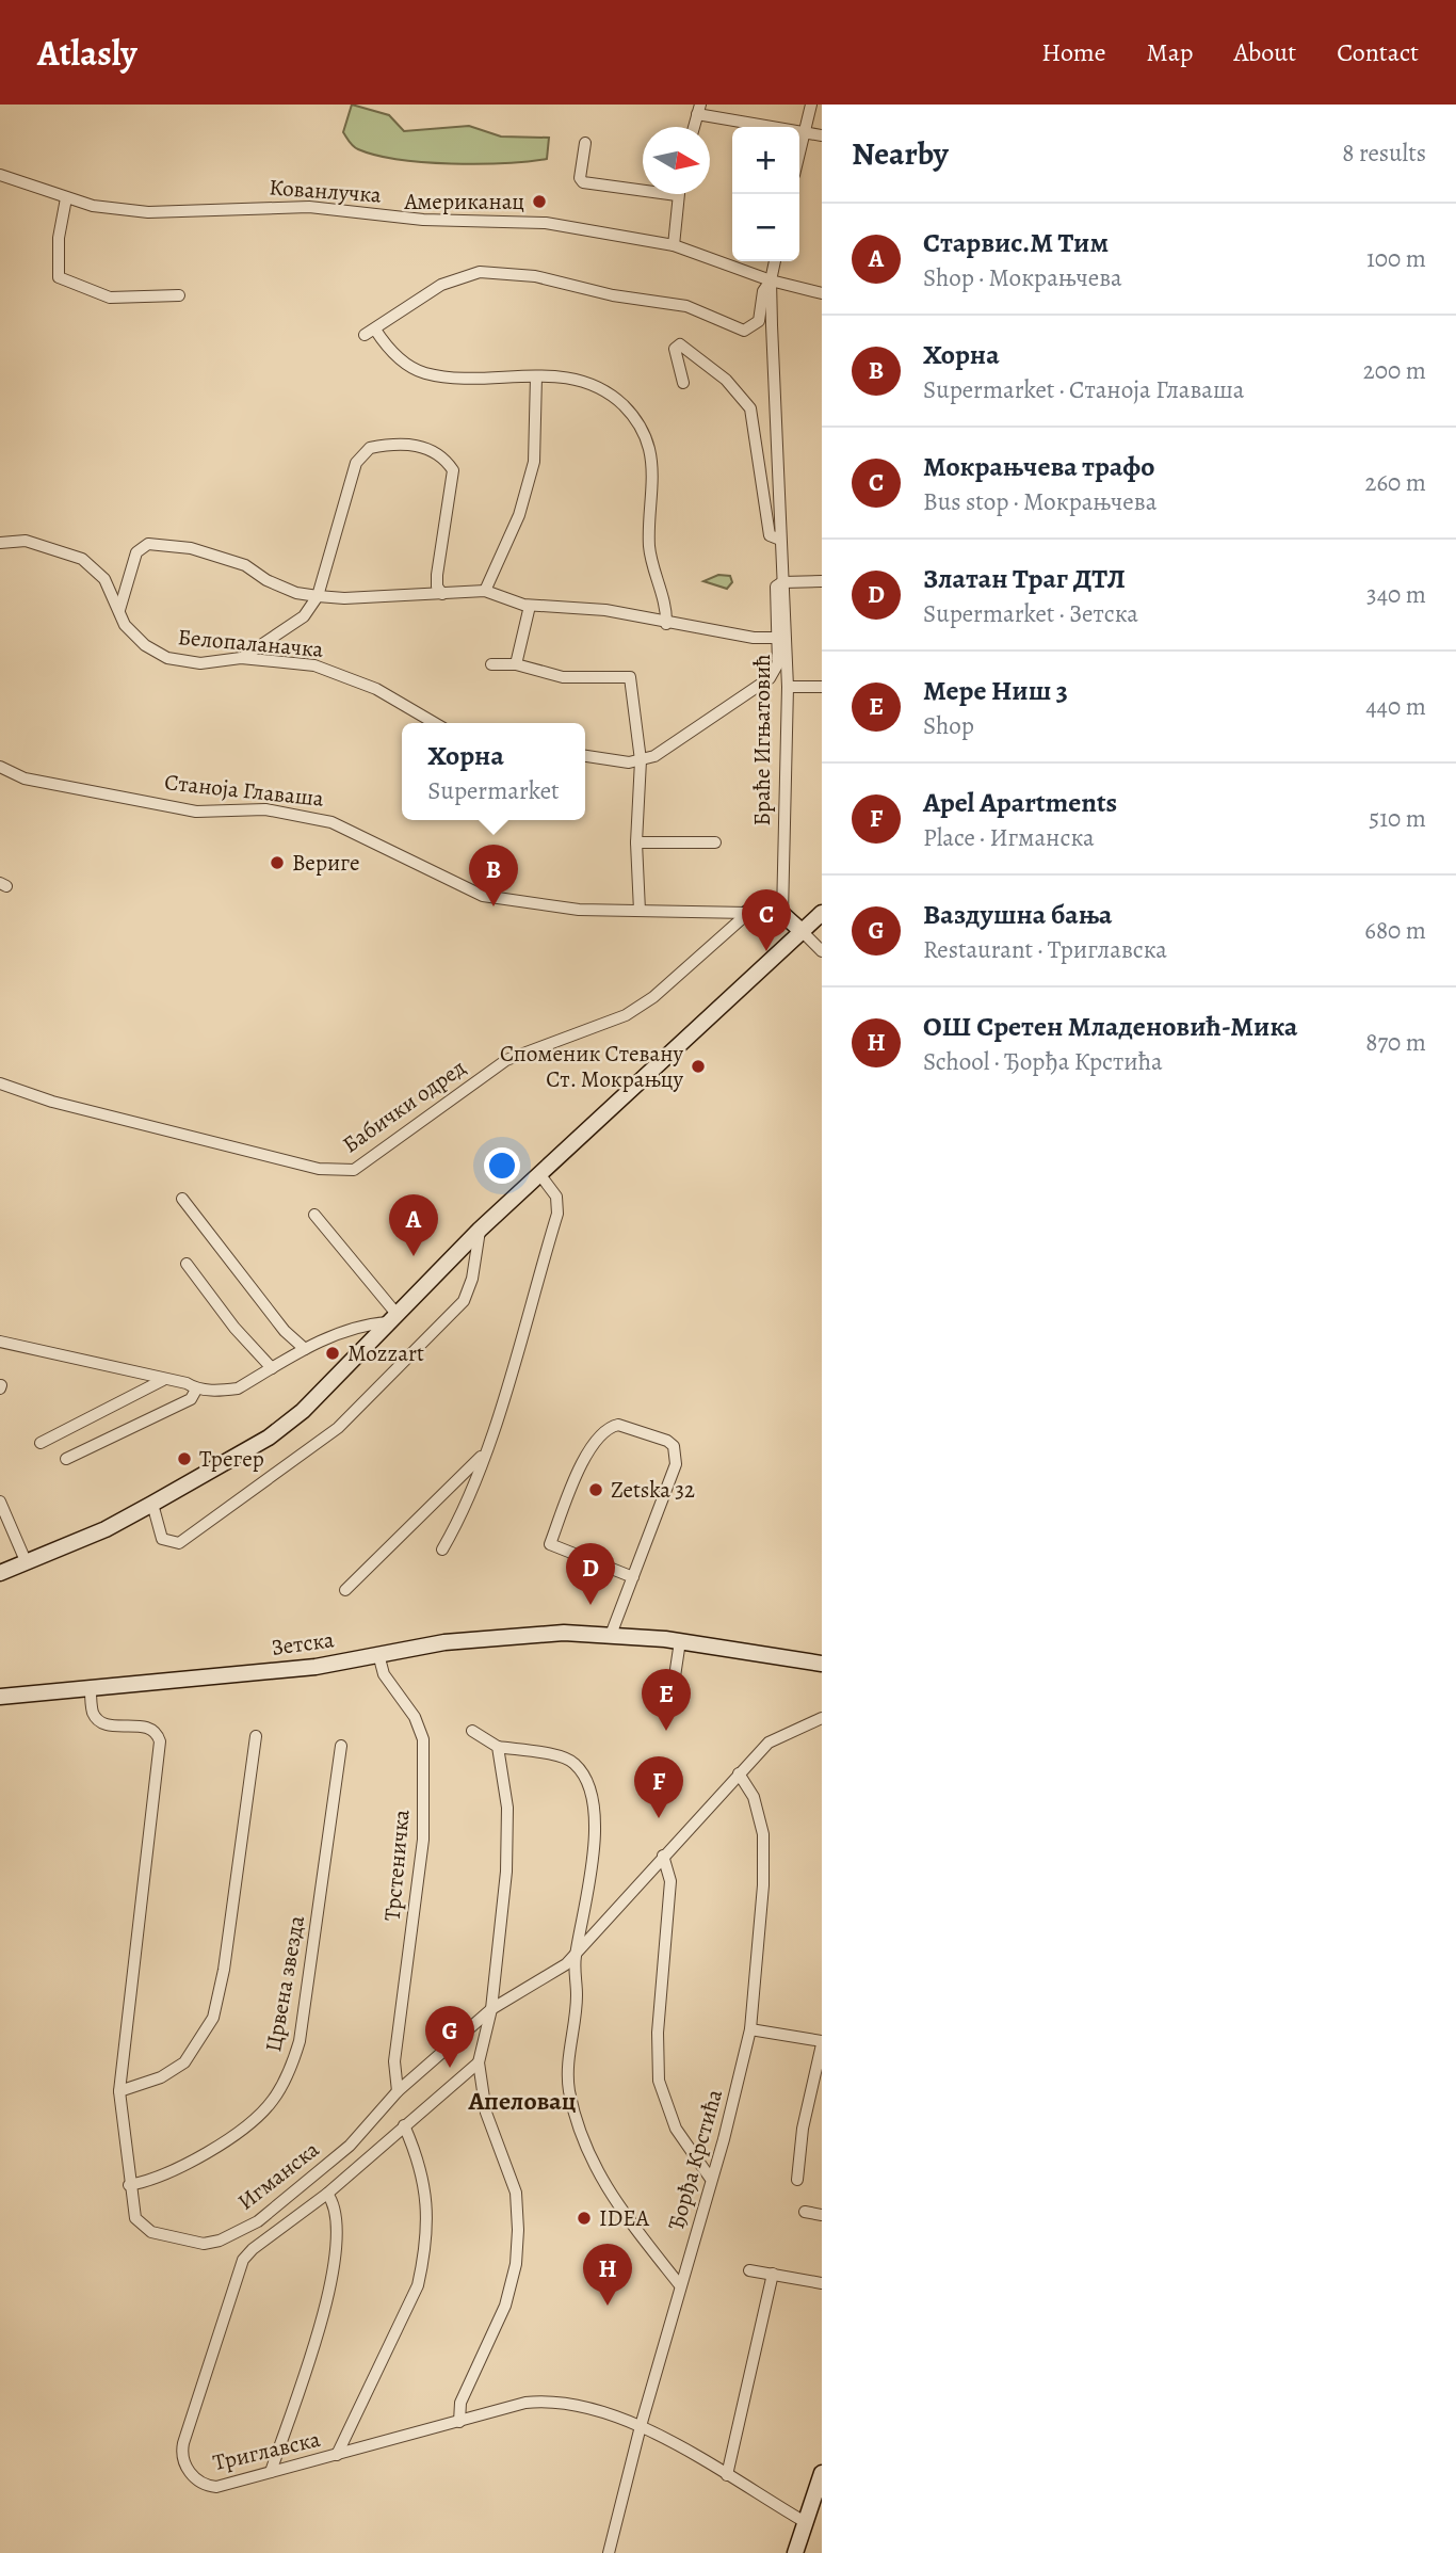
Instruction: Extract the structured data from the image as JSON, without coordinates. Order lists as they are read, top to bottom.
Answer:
{
  "streets": {
    "street": [
      "Кованлучка",
      "Белопаланачка",
      "Браће Игњатовић",
      "Станоја Главаша",
      "Бабички одред",
      "Зетска",
      "Трстеничка",
      "Црвена звезда",
      "Ђорђа Крстића",
      "Игманска",
      "Триглавска"
    ]
  },
  "crossings": [
    ["Кованлучка", "Браће Игњатовић"],
    ["Браће Игњатовић", "Станоја Главаша"],
    ["Станоја Главаша", "Бабички одред"],
    ["Зетска", "Трстеничка"],
    ["Зетска", "Игманска"],
    ["Трстеничка", "Игманска"],
    ["Црвена звезда", "Игманска"],
    ["Ђорђа Крстића", "Игманска"],
    ["Ђорђа Крстића", "Триглавска"]
  ],
  "districts": ["Апеловац"],
  "places": [
    "Американац",
    "Вериге",
    "Споменик Стевану Ст. Мокрањцу",
    "Mozzart",
    "Трегер",
    "Zetska 32",
    "IDEA"
  ],
  "north": "right",
  "page": {
    "header": "Atlasly",
    "nav": [
      "Home",
      "Map",
      "About",
      "Contact"
    ],
    "heading": ["Nearby", "8 results"],
    "map_buttons": ["+", "−"],
    "list": [
      {
        "mark": "A",
        "name": "Старвис.М Тим",
        "note": "Shop · Мокрањчева",
        "value": "100 m"
      },
      {
        "mark": "B",
        "name": "Хорна",
        "note": "Supermarket · Станоја Главаша",
        "value": "200 m"
      },
      {
        "mark": "C",
        "name": "Мокрањчева трафо",
        "note": "Bus stop · Мокрањчева",
        "value": "260 m"
      },
      {
        "mark": "D",
        "name": "Златан Траг ДТЛ",
        "note": "Supermarket · Зетска",
        "value": "340 m"
      },
      {
        "mark": "E",
        "name": "Мере Ниш 3",
        "note": "Shop",
        "value": "440 m"
      },
      {
        "mark": "F",
        "name": "Apel Apartments",
        "note": "Place · Игманска",
        "value": "510 m"
      },
      {
        "mark": "G",
        "name": "Ваздушна бања",
        "note": "Restaurant · Триглавска",
        "value": "680 m"
      },
      {
        "mark": "H",
        "name": "ОШ Сретен Младеновић-Мика",
        "note": "School · Ђорђа Крстића",
        "value": "870 m"
      }
    ],
    "popup": ["Хорна", "Supermarket"],
    "pins": [
      "B",
      "C",
      "A",
      "D",
      "E",
      "F",
      "G",
      "H"
    ]
  }
}
